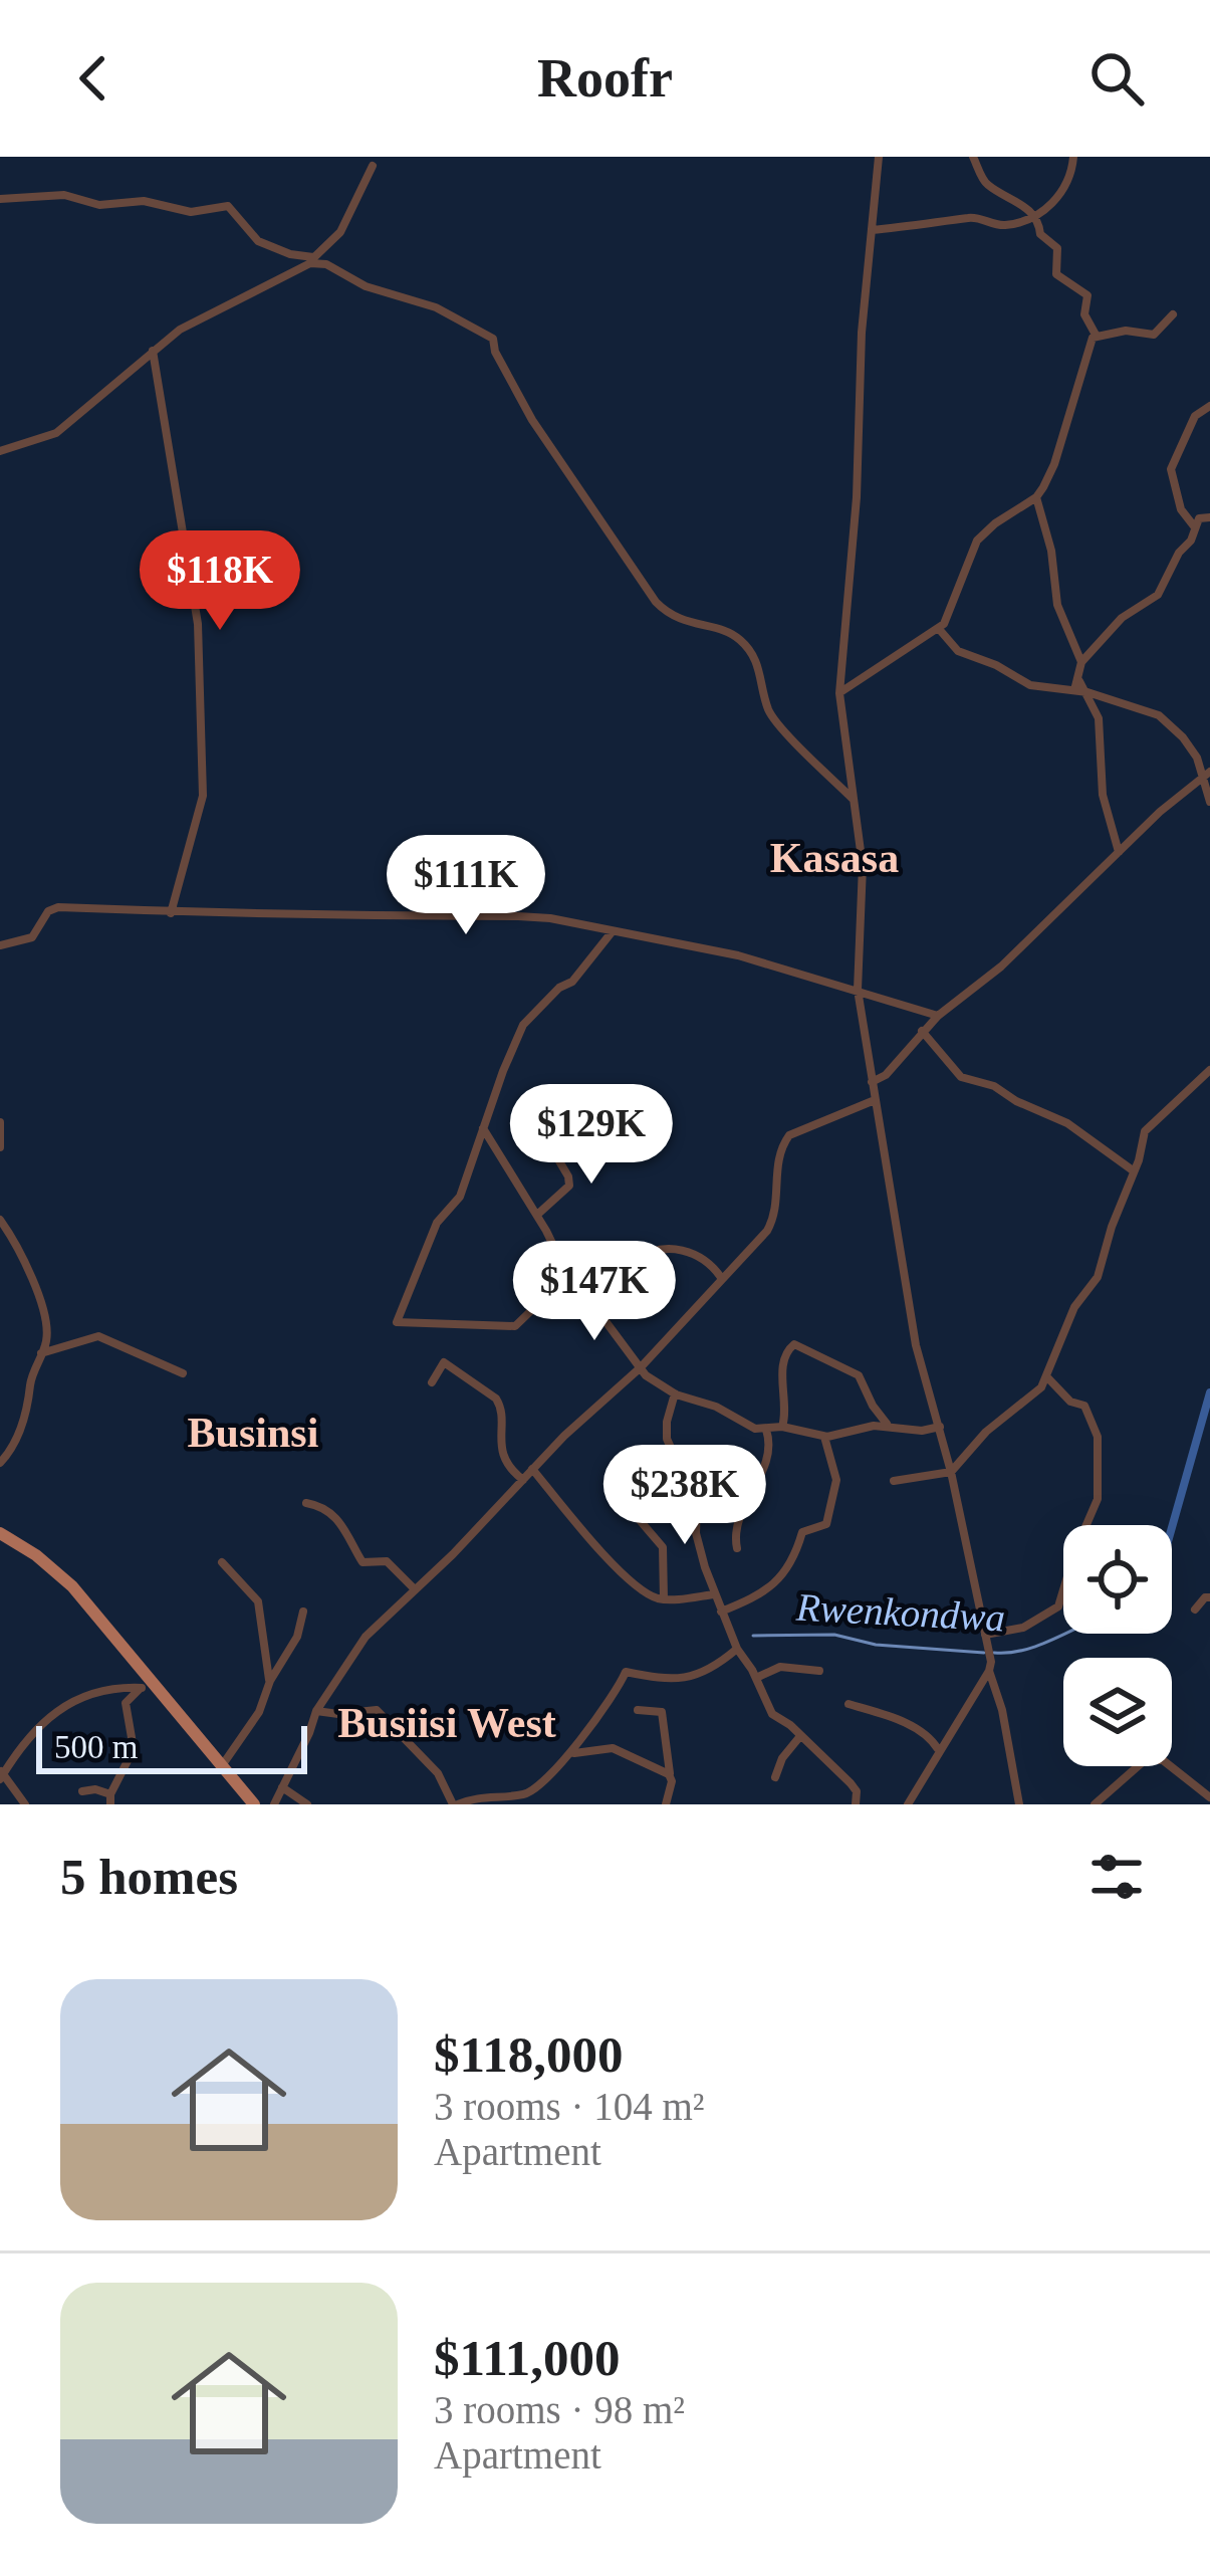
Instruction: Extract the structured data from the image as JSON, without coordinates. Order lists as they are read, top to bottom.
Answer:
{
  "districts": ["Kasasa", "Businsi", "Busiisi West"],
  "water": ["Rwenkondwa"],
  "scale_bar": "500 m",
  "page": {
    "header": "Roofr",
    "price": [
      "$118K",
      "$111K",
      "$129K",
      "$147K",
      "$238K"
    ],
    "scale": "500 m",
    "heading": "5 homes",
    "list": [
      {
        "name": "$118,000",
        "note": "3 rooms · 104 m² · Apartment"
      },
      {
        "name": "$111,000",
        "note": "3 rooms · 98 m² · Apartment"
      }
    ]
  }
}
